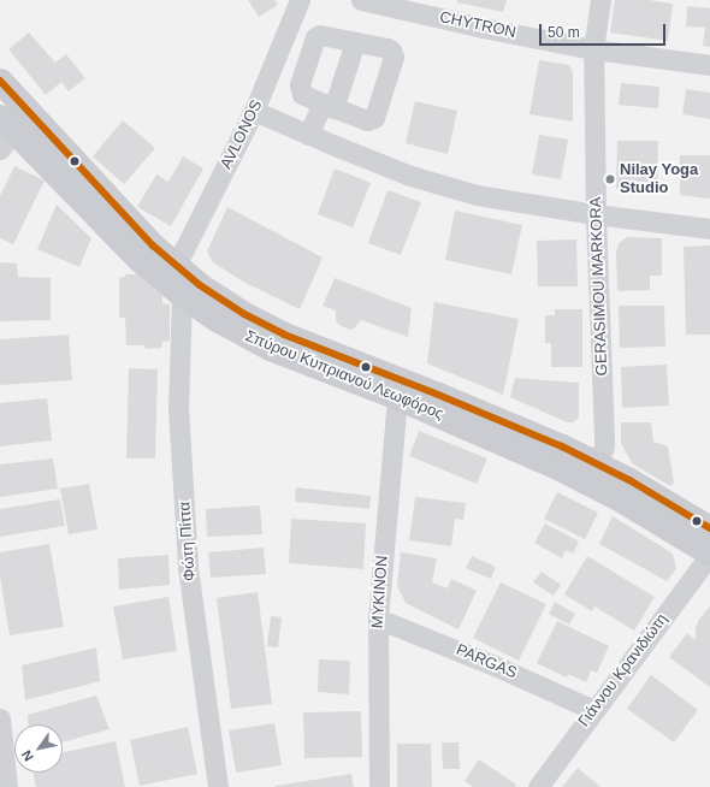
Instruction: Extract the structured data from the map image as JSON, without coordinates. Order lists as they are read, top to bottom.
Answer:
{
  "streets": {
    "main road": ["Σπύρου Κυπριανού Λεωφόρος"],
    "street": [
      "CHYTRON",
      "AVLONOS",
      "GERASIMOU MARKORA",
      "Φώτη Πίττα",
      "MYKINON",
      "PARGAS",
      "Γιάννου Κρανιδιώτη"
    ]
  },
  "crossings": [
    ["CHYTRON", "GERASIMOU MARKORA"],
    ["AVLONOS", "Σπύρου Κυπριανού Λεωφόρος"],
    ["GERASIMOU MARKORA", "Σπύρου Κυπριανού Λεωφόρος"],
    ["Σπύρου Κυπριανού Λεωφόρος", "Φώτη Πίττα"],
    ["Σπύρου Κυπριανού Λεωφόρος", "MYKINON"],
    ["Σπύρου Κυπριανού Λεωφόρος", "Γιάννου Κρανιδιώτη"],
    ["MYKINON", "PARGAS"],
    ["PARGAS", "Γιάννου Κρανιδιώτη"]
  ],
  "places": ["Nilay Yoga Studio"],
  "scale_bar": "50 m",
  "north": "bottom left"
}
